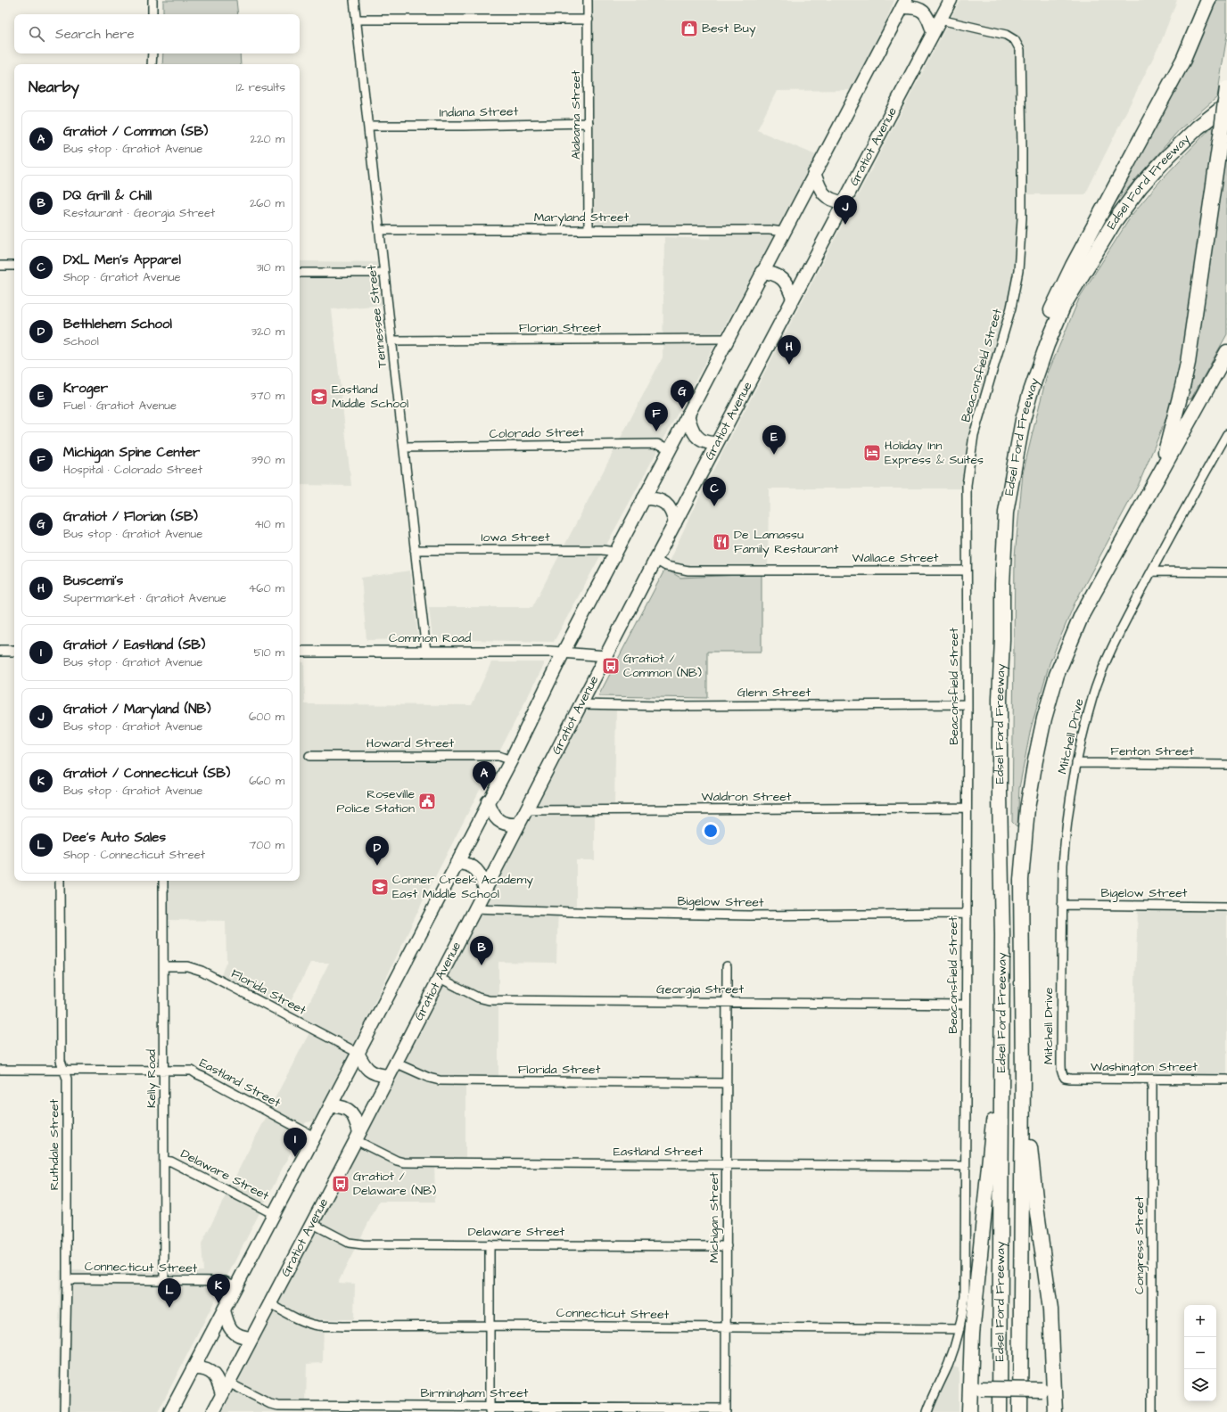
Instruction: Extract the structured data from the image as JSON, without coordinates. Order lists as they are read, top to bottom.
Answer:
{
  "streets": {
    "highway": ["Edsel Ford Freeway"],
    "main road": ["Gratiot Avenue"],
    "street": [
      "Indiana Street",
      "Alabama Street",
      "Maryland Street",
      "Tennessee Street",
      "Florian Street",
      "Beaconsfield Street",
      "Colorado Street",
      "Iowa Street",
      "Wallace Street",
      "Common Road",
      "Glenn Street",
      "Mitchell Drive",
      "Howard Street",
      "Fenton Street",
      "Waldron Street",
      "Bigelow Street",
      "Georgia Street",
      "Florida Street",
      "Washington Street",
      "Kelly Road",
      "Eastland Street",
      "Ruthdale Street",
      "Delaware Street",
      "Michigan Street",
      "Congress Street",
      "Connecticut Street",
      "Birmingham Street"
    ]
  },
  "crossings": [
    ["Indiana Street", "Alabama Street"],
    ["Indiana Street", "Tennessee Street"],
    ["Alabama Street", "Maryland Street"],
    ["Gratiot Avenue", "Beaconsfield Street"],
    ["Gratiot Avenue", "Wallace Street"],
    ["Gratiot Avenue", "Common Road"],
    ["Gratiot Avenue", "Glenn Street"],
    ["Gratiot Avenue", "Waldron Street"],
    ["Gratiot Avenue", "Bigelow Street"],
    ["Gratiot Avenue", "Georgia Street"],
    ["Gratiot Avenue", "Florida Street"],
    ["Gratiot Avenue", "Eastland Street"],
    ["Gratiot Avenue", "Delaware Street"],
    ["Gratiot Avenue", "Connecticut Street"],
    ["Gratiot Avenue", "Birmingham Street"],
    ["Maryland Street", "Tennessee Street"],
    ["Tennessee Street", "Florian Street"],
    ["Tennessee Street", "Colorado Street"],
    ["Tennessee Street", "Iowa Street"],
    ["Tennessee Street", "Common Road"],
    ["Beaconsfield Street", "Wallace Street"],
    ["Beaconsfield Street", "Glenn Street"],
    ["Beaconsfield Street", "Waldron Street"],
    ["Beaconsfield Street", "Bigelow Street"],
    ["Beaconsfield Street", "Georgia Street"],
    ["Beaconsfield Street", "Eastland Street"],
    ["Beaconsfield Street", "Connecticut Street"],
    ["Mitchell Drive", "Fenton Street"],
    ["Mitchell Drive", "Bigelow Street"],
    ["Mitchell Drive", "Washington Street"],
    ["Georgia Street", "Michigan Street"],
    ["Florida Street", "Kelly Road"],
    ["Florida Street", "Michigan Street"],
    ["Washington Street", "Congress Street"],
    ["Kelly Road", "Eastland Street"],
    ["Kelly Road", "Delaware Street"],
    ["Kelly Road", "Connecticut Street"],
    ["Eastland Street", "Ruthdale Street"],
    ["Eastland Street", "Michigan Street"],
    ["Ruthdale Street", "Connecticut Street"],
    ["Delaware Street", "Michigan Street"],
    ["Michigan Street", "Connecticut Street"],
    ["Michigan Street", "Birmingham Street"]
  ],
  "places": {
    "shop": ["Best Buy"],
    "school or university": ["Eastland Middle School", "Conner Creek Academy East Middle School"],
    "hotel": ["Holiday Inn Express & Suites"],
    "restaurant": ["De Lamassu Family Restaurant"],
    "bus stop": ["Gratiot / Common (NB)", "Gratiot / Delaware (NB)"],
    "public building": ["Roseville Police Station"]
  },
  "page": {
    "search": "Search here",
    "heading": ["Nearby", "12 results"],
    "list": [
      {
        "mark": "A",
        "name": "Gratiot / Common (SB)",
        "note": "Bus stop · Gratiot Avenue",
        "value": "220 m"
      },
      {
        "mark": "B",
        "name": "DQ Grill & Chill",
        "note": "Restaurant · Georgia Street",
        "value": "260 m"
      },
      {
        "mark": "C",
        "name": "DXL Men's Apparel",
        "note": "Shop · Gratiot Avenue",
        "value": "310 m"
      },
      {
        "mark": "D",
        "name": "Bethlehem School",
        "note": "School",
        "value": "320 m"
      },
      {
        "mark": "E",
        "name": "Kroger",
        "note": "Fuel · Gratiot Avenue",
        "value": "370 m"
      },
      {
        "mark": "F",
        "name": "Michigan Spine Center",
        "note": "Hospital · Colorado Street",
        "value": "390 m"
      },
      {
        "mark": "G",
        "name": "Gratiot / Florian (SB)",
        "note": "Bus stop · Gratiot Avenue",
        "value": "410 m"
      },
      {
        "mark": "H",
        "name": "Buscemi's",
        "note": "Supermarket · Gratiot Avenue",
        "value": "460 m"
      },
      {
        "mark": "I",
        "name": "Gratiot / Eastland (SB)",
        "note": "Bus stop · Gratiot Avenue",
        "value": "510 m"
      },
      {
        "mark": "J",
        "name": "Gratiot / Maryland (NB)",
        "note": "Bus stop · Gratiot Avenue",
        "value": "600 m"
      },
      {
        "mark": "K",
        "name": "Gratiot / Connecticut (SB)",
        "note": "Bus stop · Gratiot Avenue",
        "value": "660 m"
      },
      {
        "mark": "L",
        "name": "Dee's Auto Sales",
        "note": "Shop · Connecticut Street",
        "value": "700 m"
      }
    ],
    "pins": [
      "J",
      "H",
      "G",
      "F",
      "E",
      "C",
      "A",
      "D",
      "B",
      "I",
      "K",
      "L"
    ],
    "map_buttons": ["+", "−"]
  }
}
